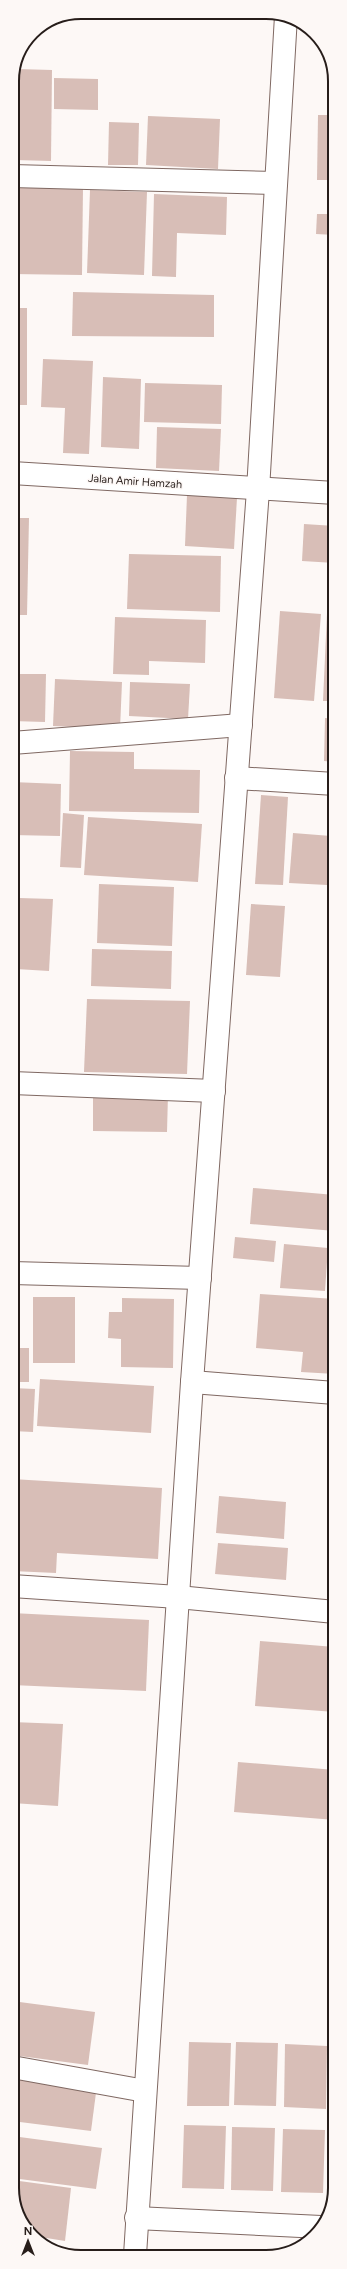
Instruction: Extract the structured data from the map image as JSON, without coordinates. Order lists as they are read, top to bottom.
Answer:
{
  "streets": {
    "street": ["Jalan Amir Hamzah"]
  },
  "north": "top"
}
